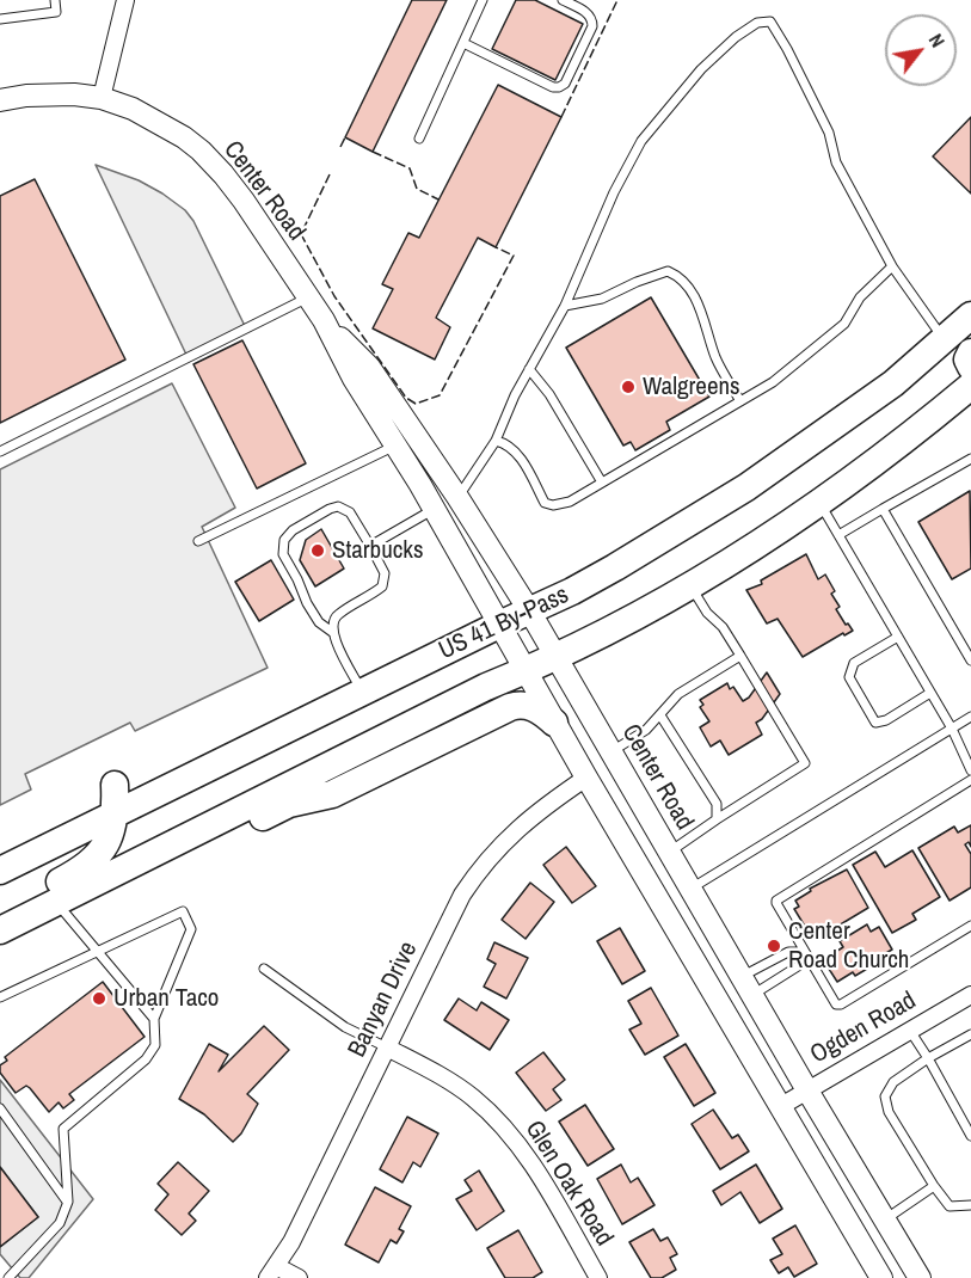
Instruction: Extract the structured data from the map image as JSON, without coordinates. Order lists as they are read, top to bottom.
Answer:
{
  "streets": {
    "main road": ["US 41 By-Pass"],
    "street": [
      "Center Road",
      "Banyan Drive",
      "Ogden Road",
      "Glen Oak Road"
    ]
  },
  "crossings": [
    ["Center Road", "US 41 By-Pass"],
    ["Center Road", "Banyan Drive"],
    ["Center Road", "Ogden Road"],
    ["Banyan Drive", "Glen Oak Road"]
  ],
  "places": [
    "Walgreens",
    "Starbucks",
    "Center Road Church",
    "Urban Taco"
  ],
  "north": "top right"
}
